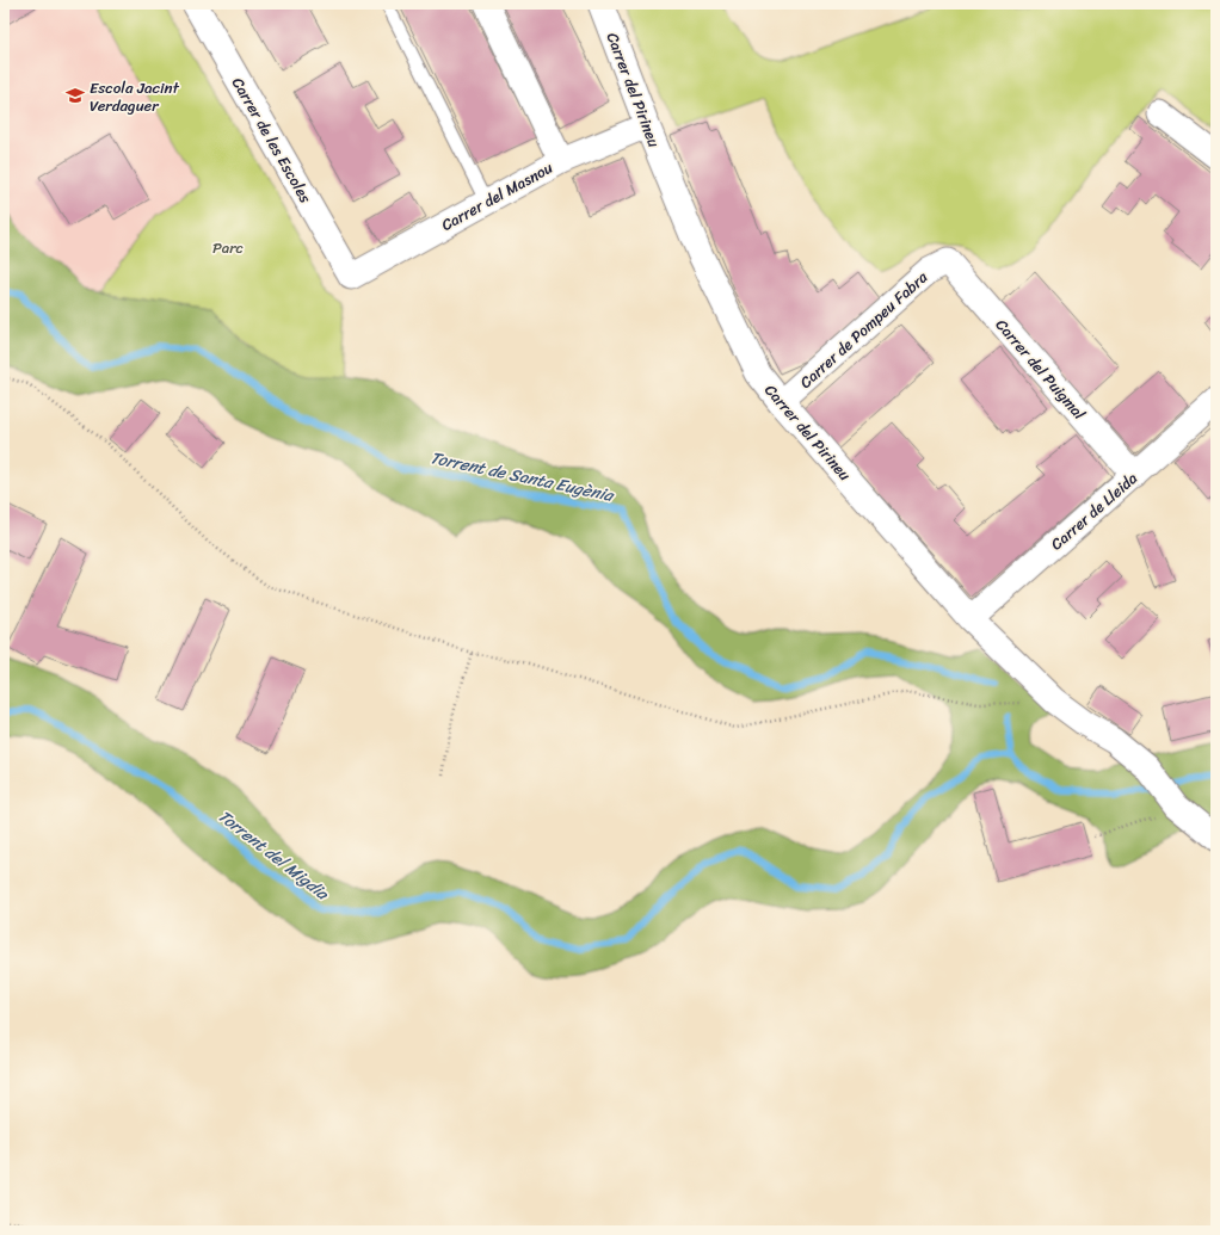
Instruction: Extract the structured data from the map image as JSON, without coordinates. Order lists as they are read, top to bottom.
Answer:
{
  "streets": {
    "street": [
      "Carrer del Pirineu",
      "Carrer de les Escoles",
      "Carrer del Masnou",
      "Carrer de Pompeu Fabra",
      "Carrer del Puigmal",
      "Carrer de Lleida"
    ]
  },
  "crossings": [
    ["Carrer del Pirineu", "Carrer del Masnou"],
    ["Carrer del Pirineu", "Carrer de Pompeu Fabra"],
    ["Carrer del Pirineu", "Carrer de Lleida"],
    ["Carrer de les Escoles", "Carrer del Masnou"],
    ["Carrer de Pompeu Fabra", "Carrer del Puigmal"],
    ["Carrer del Puigmal", "Carrer de Lleida"]
  ],
  "water": ["Torrent de Santa Eugènia", "Torrent del Migdia"],
  "parks": ["Parc"],
  "places": {
    "school or university": ["Escola Jacint Verdaguer"]
  }
}
